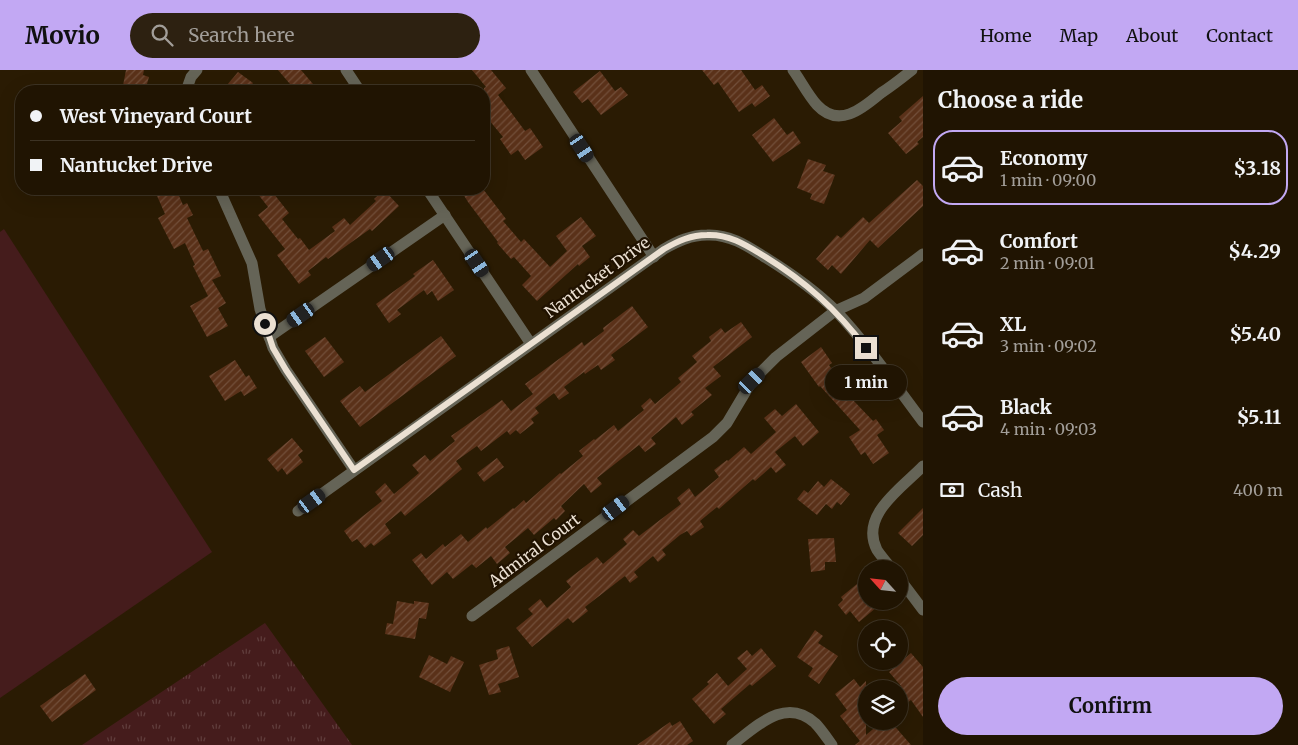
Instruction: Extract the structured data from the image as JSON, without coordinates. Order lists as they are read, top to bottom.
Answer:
{
  "streets": {
    "street": ["Nantucket Drive", "Admiral Court"]
  },
  "crossings": [
    ["Nantucket Drive", "Admiral Court"]
  ],
  "north": "top left",
  "page": {
    "header": "Movio",
    "search": "Search here",
    "nav": [
      "Home",
      "Map",
      "About",
      "Contact"
    ],
    "heading": "Choose a ride",
    "banner": ["West Vineyard Court", "Nantucket Drive"],
    "list": [
      {
        "name": "Economy",
        "note": "1 min · 09:00",
        "value": "$3.18"
      },
      {
        "name": "Comfort",
        "note": "2 min · 09:01",
        "value": "$4.29"
      },
      {
        "name": "XL",
        "note": "3 min · 09:02",
        "value": "$5.40"
      },
      {
        "name": "Black",
        "note": "4 min · 09:03",
        "value": "$5.11"
      }
    ],
    "bubble": "1 min",
    "pay": ["Cash", "400 m"],
    "buttons": "Confirm"
  }
}
